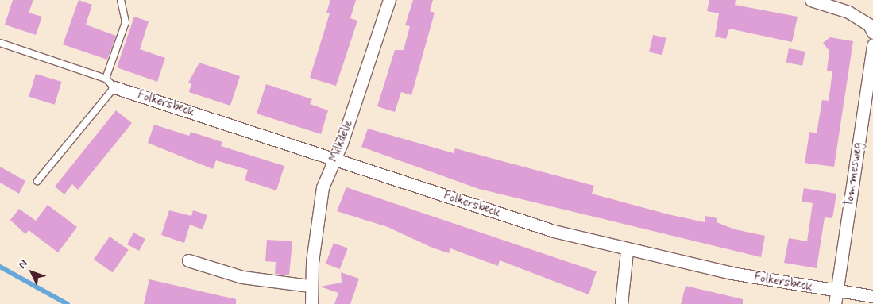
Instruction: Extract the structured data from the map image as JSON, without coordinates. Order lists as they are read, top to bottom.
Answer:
{
  "streets": {
    "street": ["Folkersbeck", "Milkdelle", "Tommesweg"]
  },
  "crossings": [
    ["Folkersbeck", "Milkdelle"],
    ["Folkersbeck", "Tommesweg"]
  ],
  "north": "top left"
}
